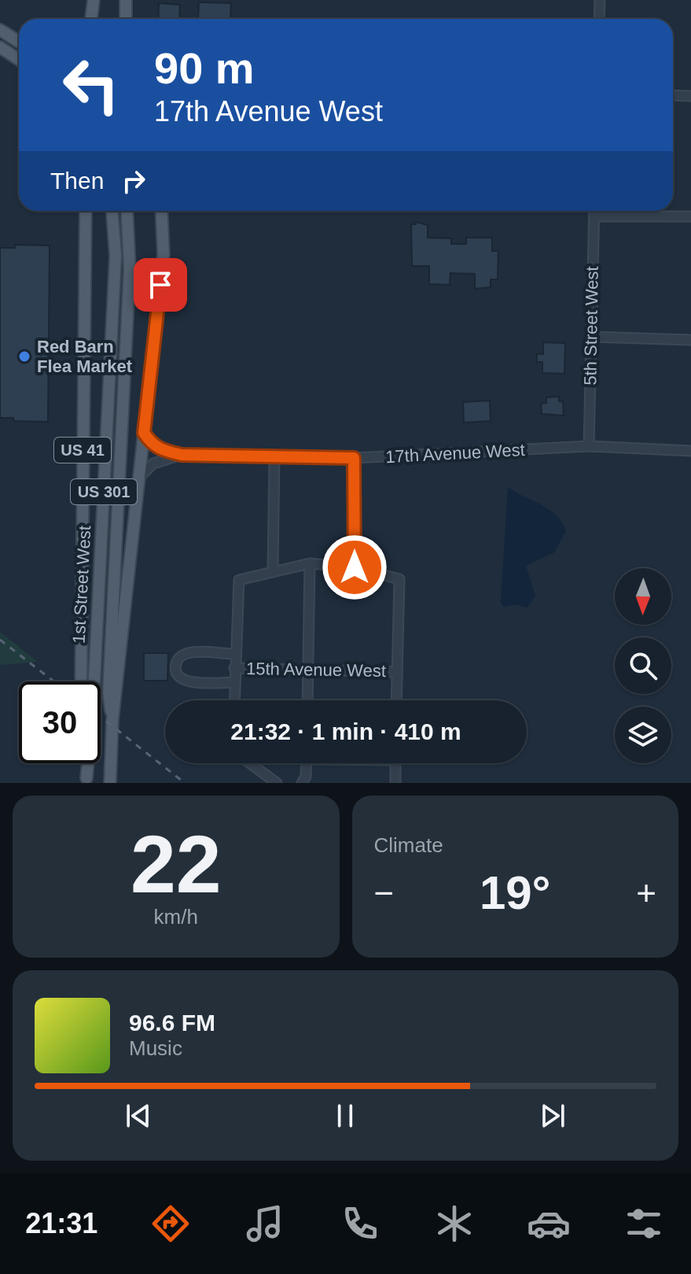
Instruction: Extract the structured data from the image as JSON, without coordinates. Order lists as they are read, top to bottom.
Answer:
{
  "streets": {
    "main road": ["US 41", "US 301", "1st Street West"],
    "street": ["5th Street West", "17th Avenue West", "15th Avenue West"]
  },
  "crossings": [
    ["5th Street West", "17th Avenue West"],
    ["17th Avenue West", "1st Street West"]
  ],
  "places": ["Red Barn Flea Market"],
  "north": "bottom",
  "page": {
    "turn": ["90 m", "17th Avenue West"],
    "then": "Then",
    "limit": "30",
    "trip": "21:32 · 1 min · 410 m",
    "tile": [
      ["22", "km/h"],
      "Climate"
    ],
    "heat": ["−", "19°", "+"],
    "song": ["96.6 FM", "Music"],
    "tabs": "21:31"
  }
}
